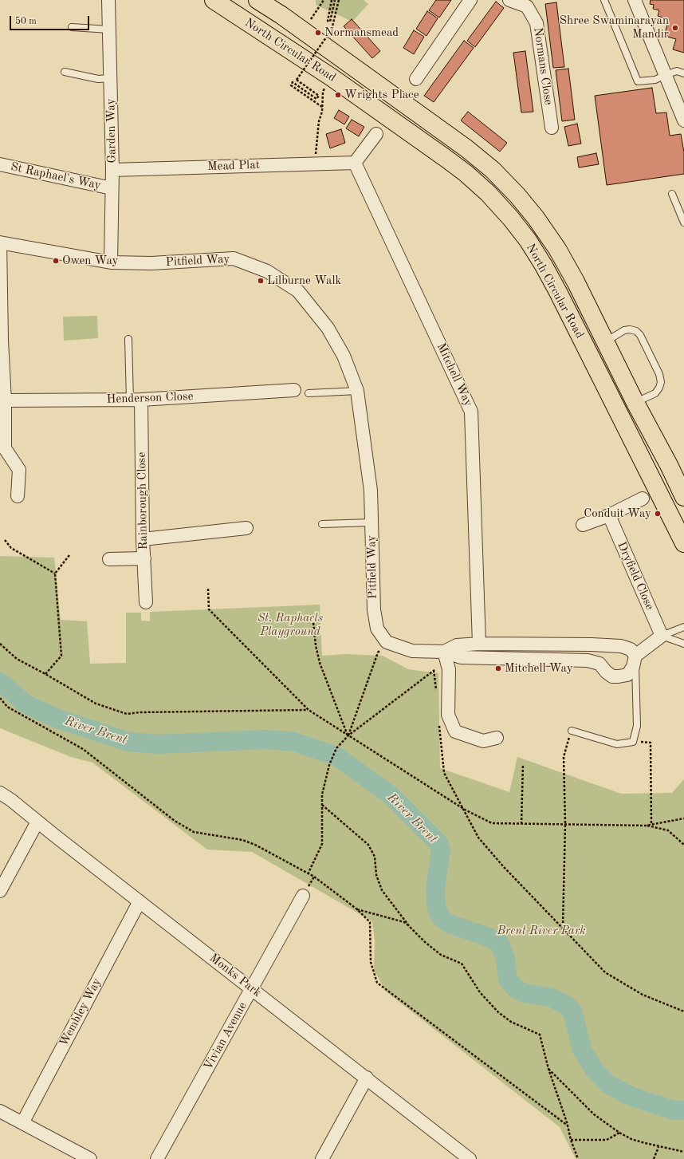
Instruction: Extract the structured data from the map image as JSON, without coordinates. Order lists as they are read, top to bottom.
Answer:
{
  "streets": {
    "highway": ["North Circular Road"],
    "street": [
      "Normans Close",
      "Garden Way",
      "Mead Plat",
      "St Raphael's Way",
      "Pitfield Way",
      "Mitchell Way",
      "Henderson Close",
      "Rainborough Close",
      "Dryfield Close",
      "Monks Park",
      "Wembley Way",
      "Vivian Avenue"
    ]
  },
  "crossings": [
    ["Garden Way", "Mead Plat"],
    ["Garden Way", "St Raphael's Way"],
    ["Garden Way", "Pitfield Way"],
    ["Mead Plat", "Mitchell Way"],
    ["Henderson Close", "Rainborough Close"],
    ["Monks Park", "Wembley Way"],
    ["Monks Park", "Vivian Avenue"]
  ],
  "water": ["River Brent"],
  "parks": ["St. Raphaels Playground", "Brent River Park"],
  "places": [
    "Shree Swaminarayan Mandir",
    "Normansmead",
    "Wrights Place",
    "Owen Way",
    "Lilburne Walk",
    "Conduit Way",
    "Mitchell Way"
  ],
  "scale_bar": "50 m"
}
